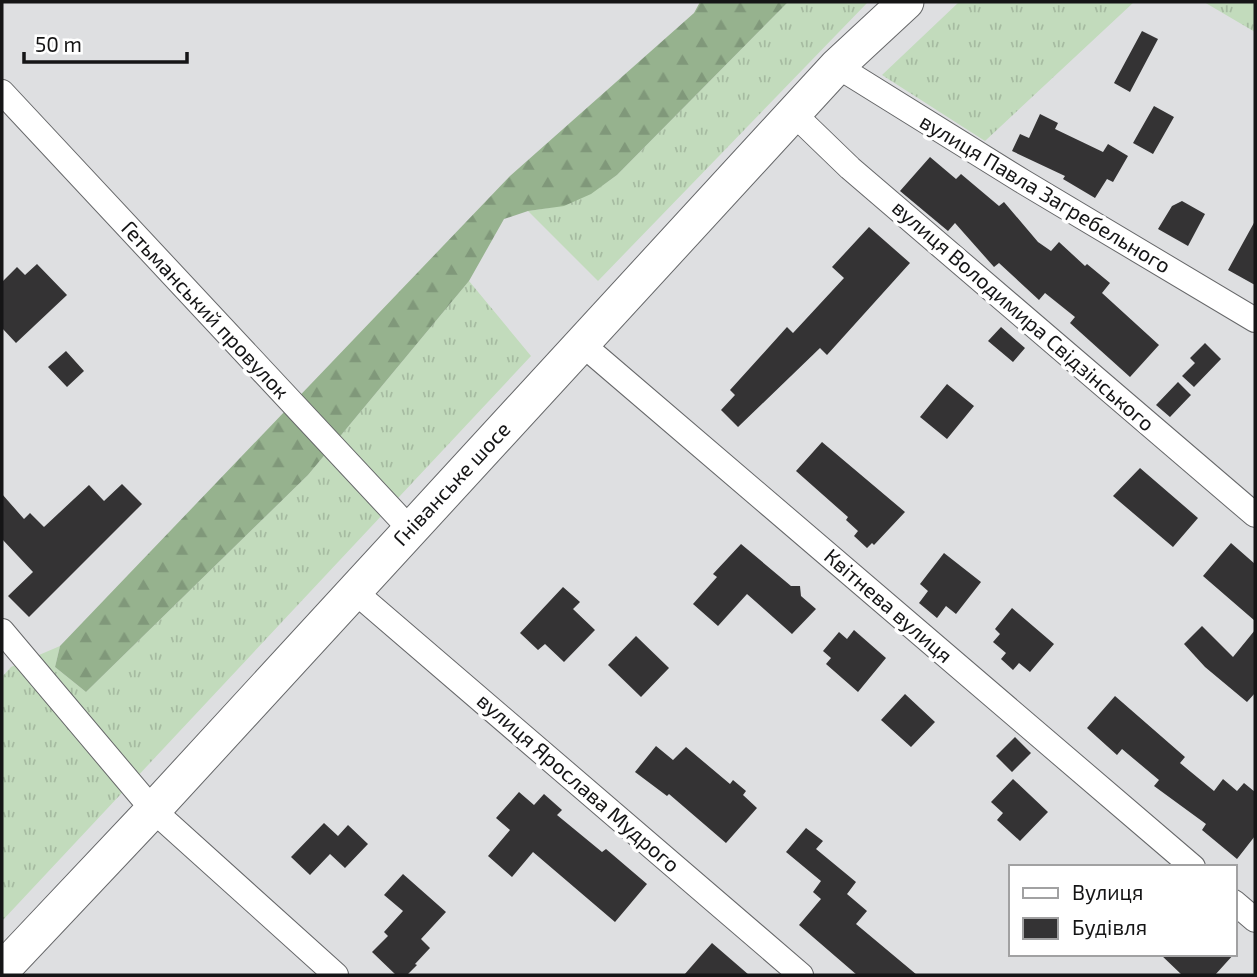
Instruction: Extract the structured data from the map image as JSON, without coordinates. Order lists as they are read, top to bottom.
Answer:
{
  "streets": {
    "main road": ["Гніванське шосе"],
    "street": [
      "вулиця Павла Загребельного",
      "Гетьманський провулок",
      "вулиця Володимира Свідзінського",
      "Квітнева вулиця",
      "вулиця Ярослава Мудрого"
    ]
  },
  "crossings": [
    ["вулиця Павла Загребельного", "Гніванське шосе"],
    ["Гетьманський провулок", "Гніванське шосе"],
    ["вулиця Володимира Свідзінського", "Гніванське шосе"],
    ["Гніванське шосе", "Квітнева вулиця"],
    ["Гніванське шосе", "вулиця Ярослава Мудрого"]
  ],
  "legend": ["Вулиця", "Будівля"],
  "scale_bar": "50 m"
}
